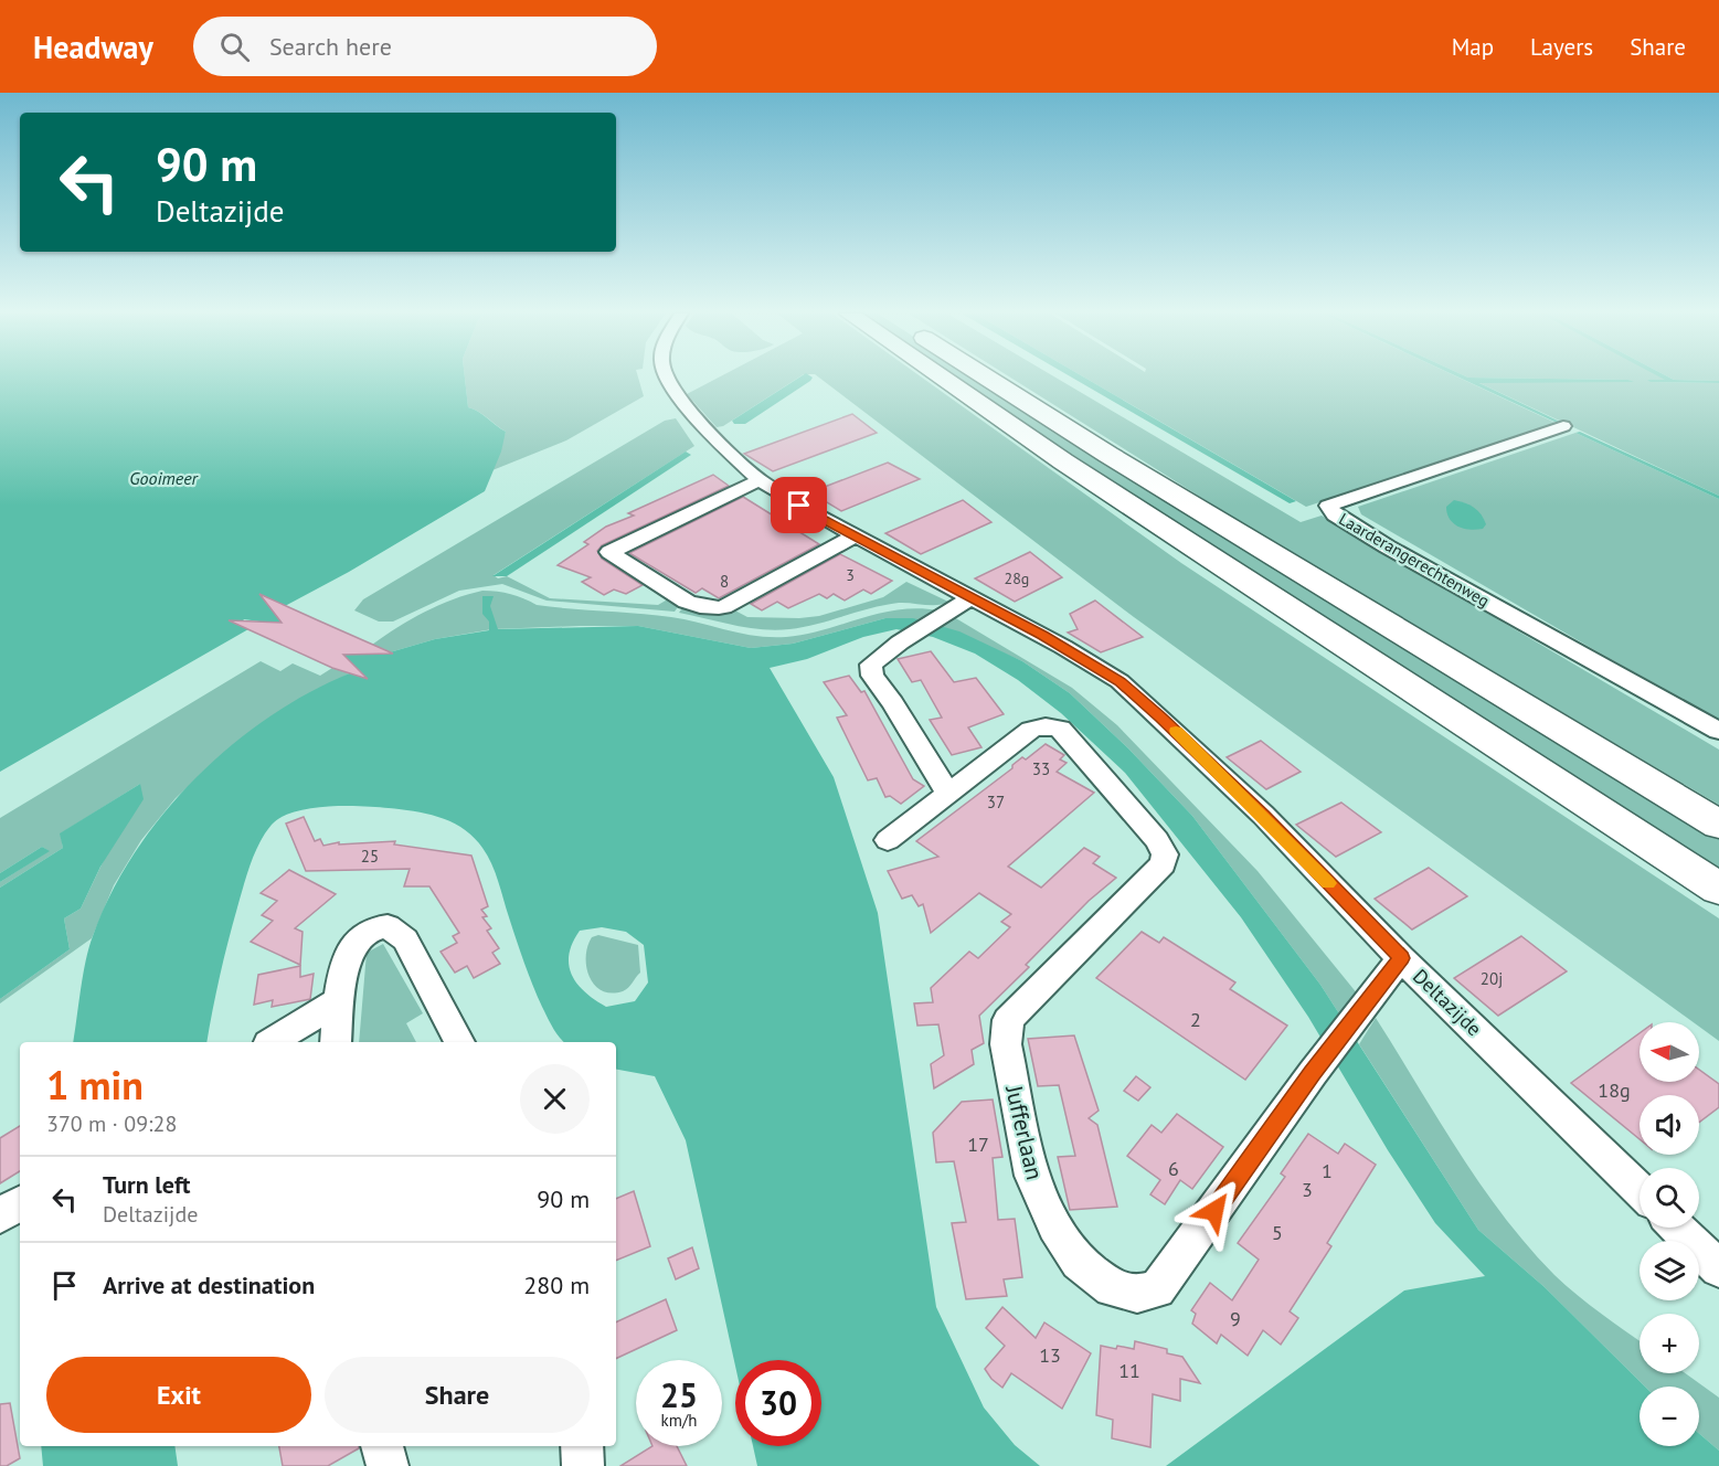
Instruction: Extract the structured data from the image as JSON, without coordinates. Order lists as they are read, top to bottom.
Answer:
{
  "streets": {
    "street": ["Laarderangerechtenweg", "Deltazijde", "Jufferlaan"]
  },
  "crossings": [
    ["Deltazijde", "Jufferlaan"]
  ],
  "water": ["Gooimeer"],
  "house_numbers": [
    "3",
    "28g",
    "8",
    "33",
    "37",
    "25",
    "20j",
    "2",
    "18g",
    "17",
    "6",
    "1",
    "3",
    "5",
    "9",
    "13",
    "11"
  ],
  "north": "left",
  "page": {
    "header": "Headway",
    "search": "Search here",
    "nav": ["Map", "Layers", "Share"],
    "turn": ["90 m", "Deltazijde"],
    "map_buttons": ["+", "−"],
    "heading": ["1 min", "370 m · 09:28"],
    "list": [
      {
        "name": "Turn left",
        "note": "Deltazijde",
        "value": "90 m"
      },
      {
        "name": "Arrive at destination",
        "value": "280 m"
      }
    ],
    "buttons": ["Exit", "Share"],
    "speed": "25 km/h",
    "limit": "30"
  }
}
